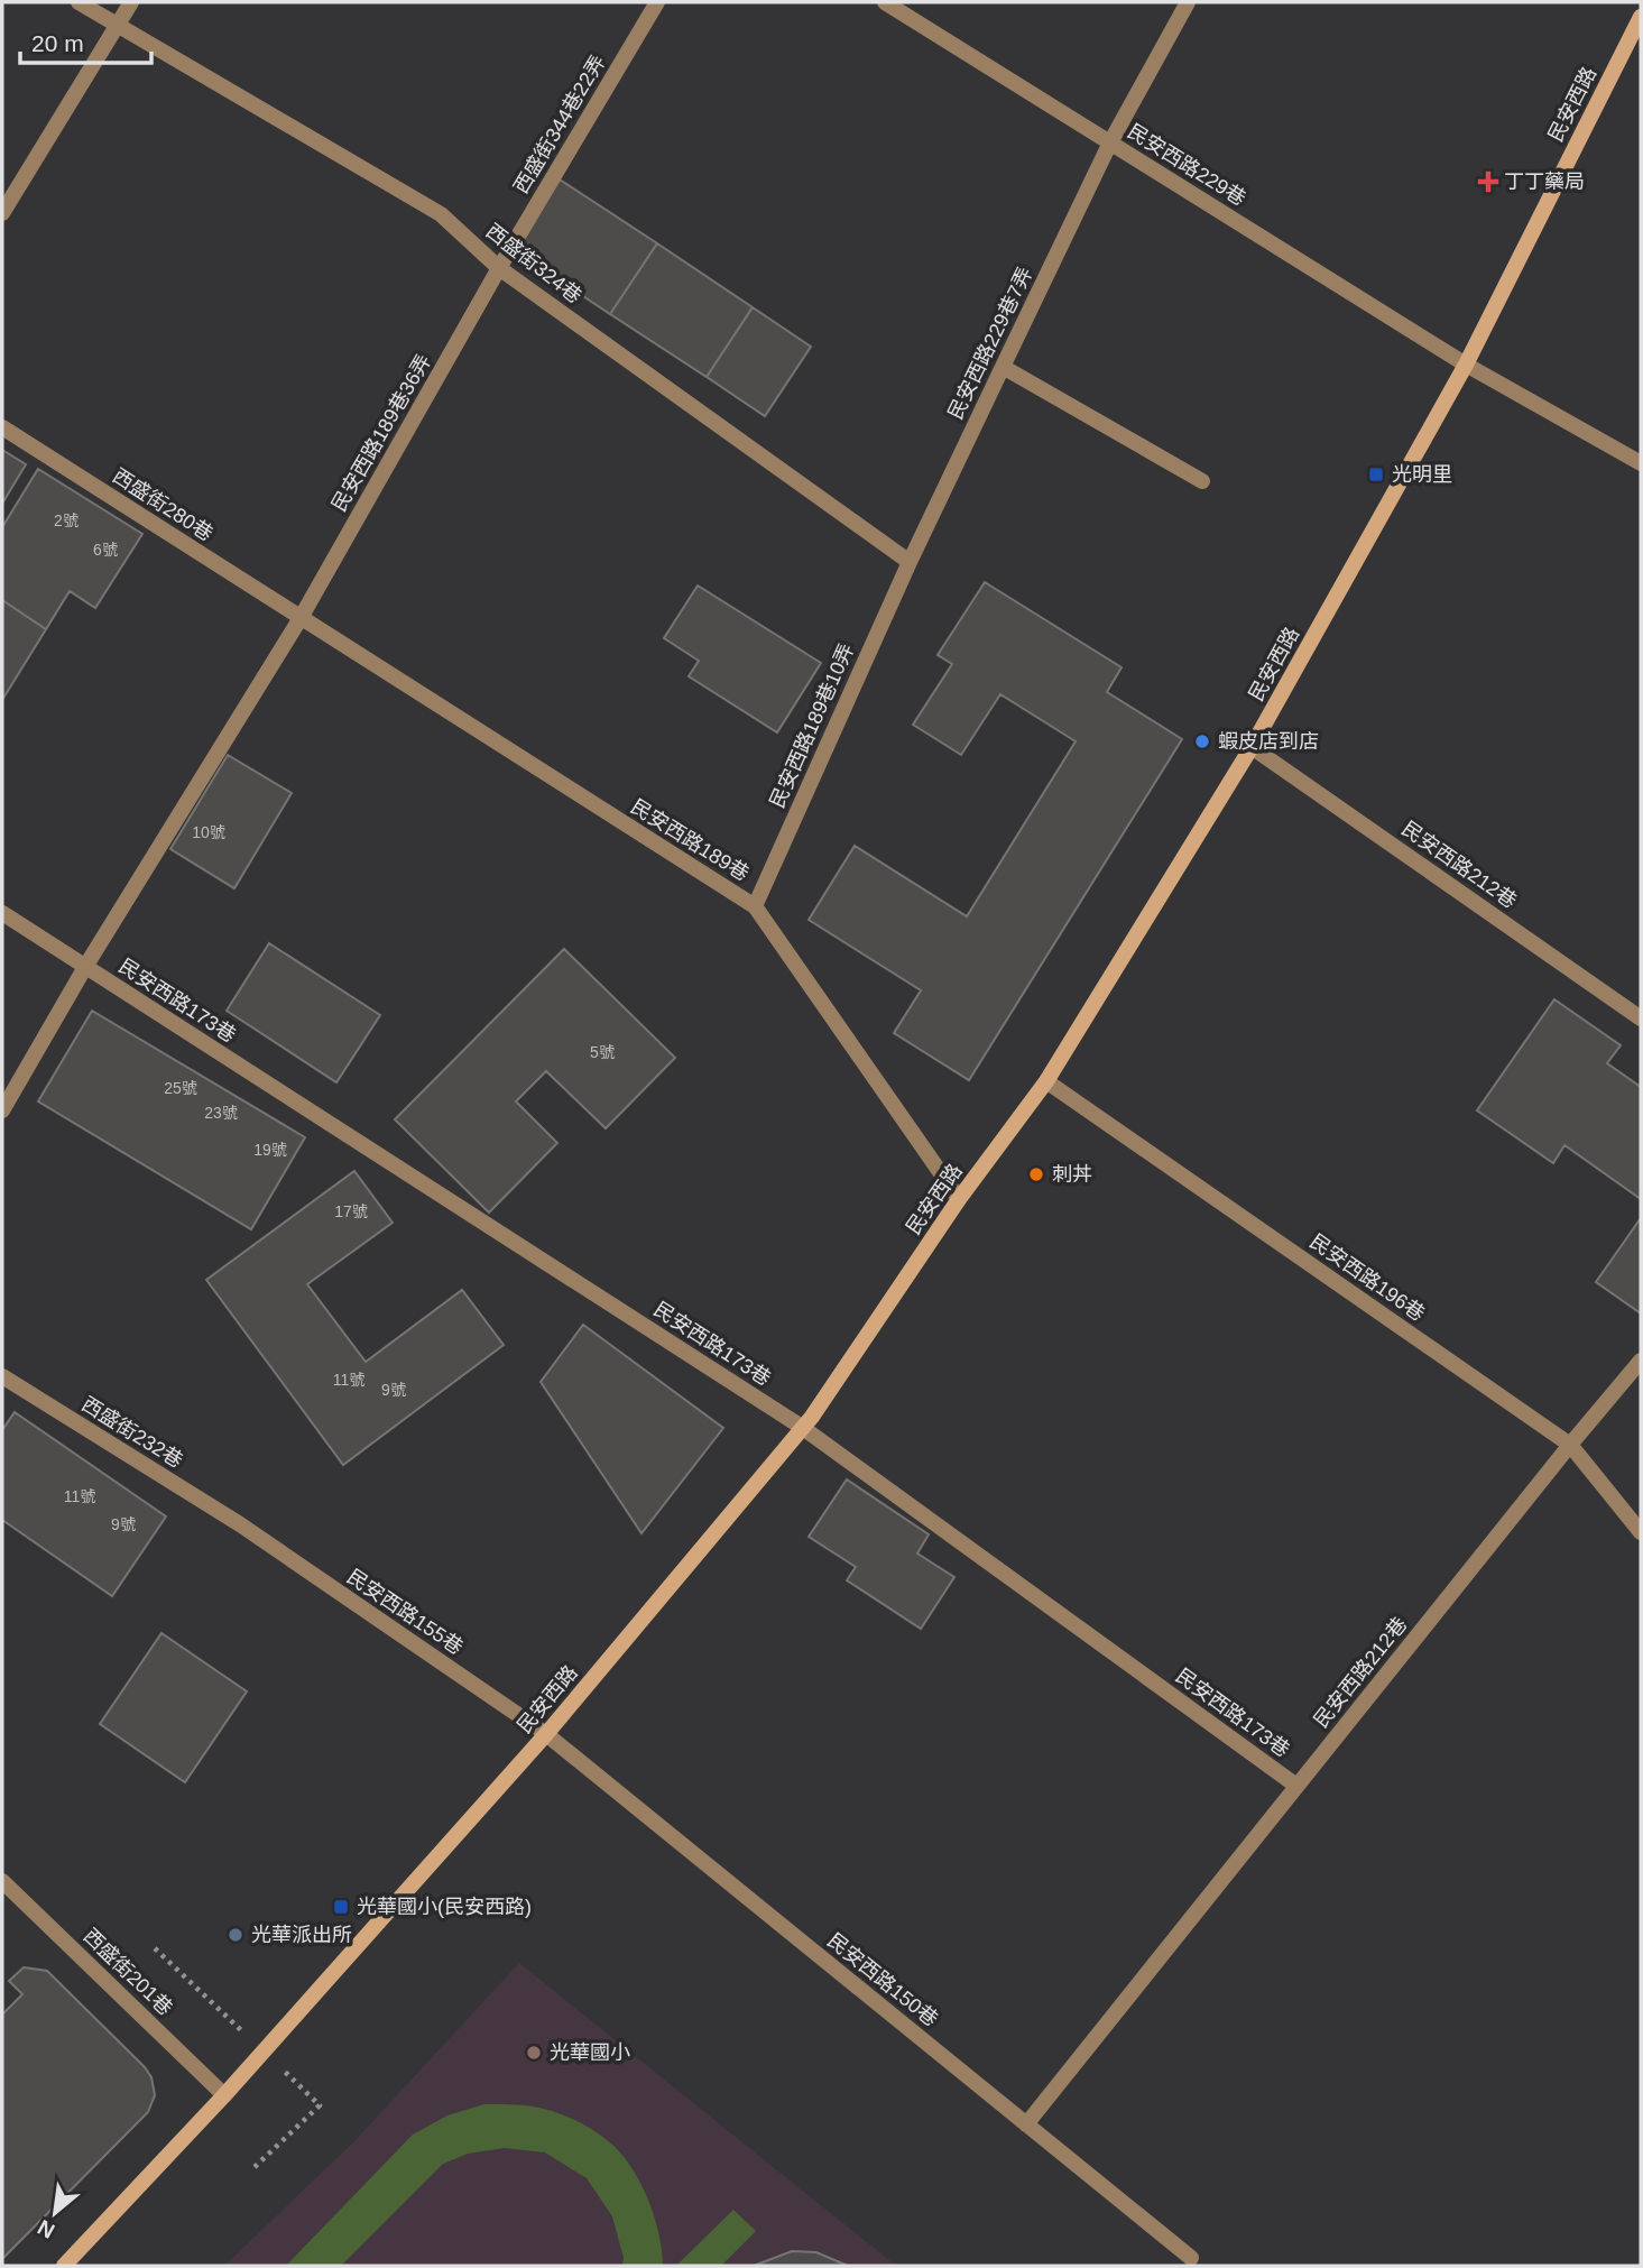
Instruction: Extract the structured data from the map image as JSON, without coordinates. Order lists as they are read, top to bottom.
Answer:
{
  "streets": {
    "street": [
      "民安西路",
      "西盛街344巷22弄",
      "民安西路229巷",
      "西盛街324巷",
      "民安西路229巷7弄",
      "民安西路189巷36弄",
      "西盛街280巷",
      "民安西路189巷10弄",
      "民安西路189巷",
      "民安西路212巷",
      "民安西路173巷",
      "民安西路196巷",
      "西盛街232巷",
      "民安西路155巷",
      "西盛街201巷",
      "民安西路150巷"
    ]
  },
  "crossings": [
    ["民安西路", "民安西路229巷"],
    ["民安西路", "民安西路189巷"],
    ["民安西路", "民安西路212巷"],
    ["民安西路", "民安西路173巷"],
    ["民安西路", "民安西路196巷"],
    ["民安西路", "民安西路155巷"],
    ["民安西路", "西盛街201巷"],
    ["民安西路", "民安西路150巷"],
    ["西盛街344巷22弄", "西盛街324巷"],
    ["西盛街344巷22弄", "民安西路189巷36弄"],
    ["民安西路229巷", "民安西路229巷7弄"],
    ["西盛街324巷", "民安西路229巷7弄"],
    ["西盛街324巷", "民安西路189巷36弄"],
    ["西盛街324巷", "民安西路189巷10弄"],
    ["民安西路229巷7弄", "民安西路189巷10弄"],
    ["民安西路189巷36弄", "西盛街280巷"],
    ["民安西路189巷36弄", "民安西路189巷"],
    ["民安西路189巷36弄", "民安西路173巷"],
    ["西盛街280巷", "民安西路189巷"],
    ["民安西路189巷10弄", "民安西路189巷"],
    ["民安西路212巷", "民安西路173巷"],
    ["民安西路212巷", "民安西路196巷"],
    ["民安西路212巷", "民安西路150巷"],
    ["西盛街232巷", "民安西路155巷"],
    ["民安西路155巷", "民安西路150巷"]
  ],
  "places": {
    "health": ["丁丁藥局"],
    "transit": ["光明里", "光華國小(民安西路)"],
    "other": [
      "蝦皮店到店",
      "刺丼",
      "光華派出所",
      "光華國小"
    ]
  },
  "house_numbers": [
    "2號",
    "6號",
    "10號",
    "5號",
    "25號",
    "23號",
    "19號",
    "17號",
    "11號",
    "9號",
    "11號",
    "9號"
  ],
  "scale_bar": "20 m",
  "north": "bottom left"
}
